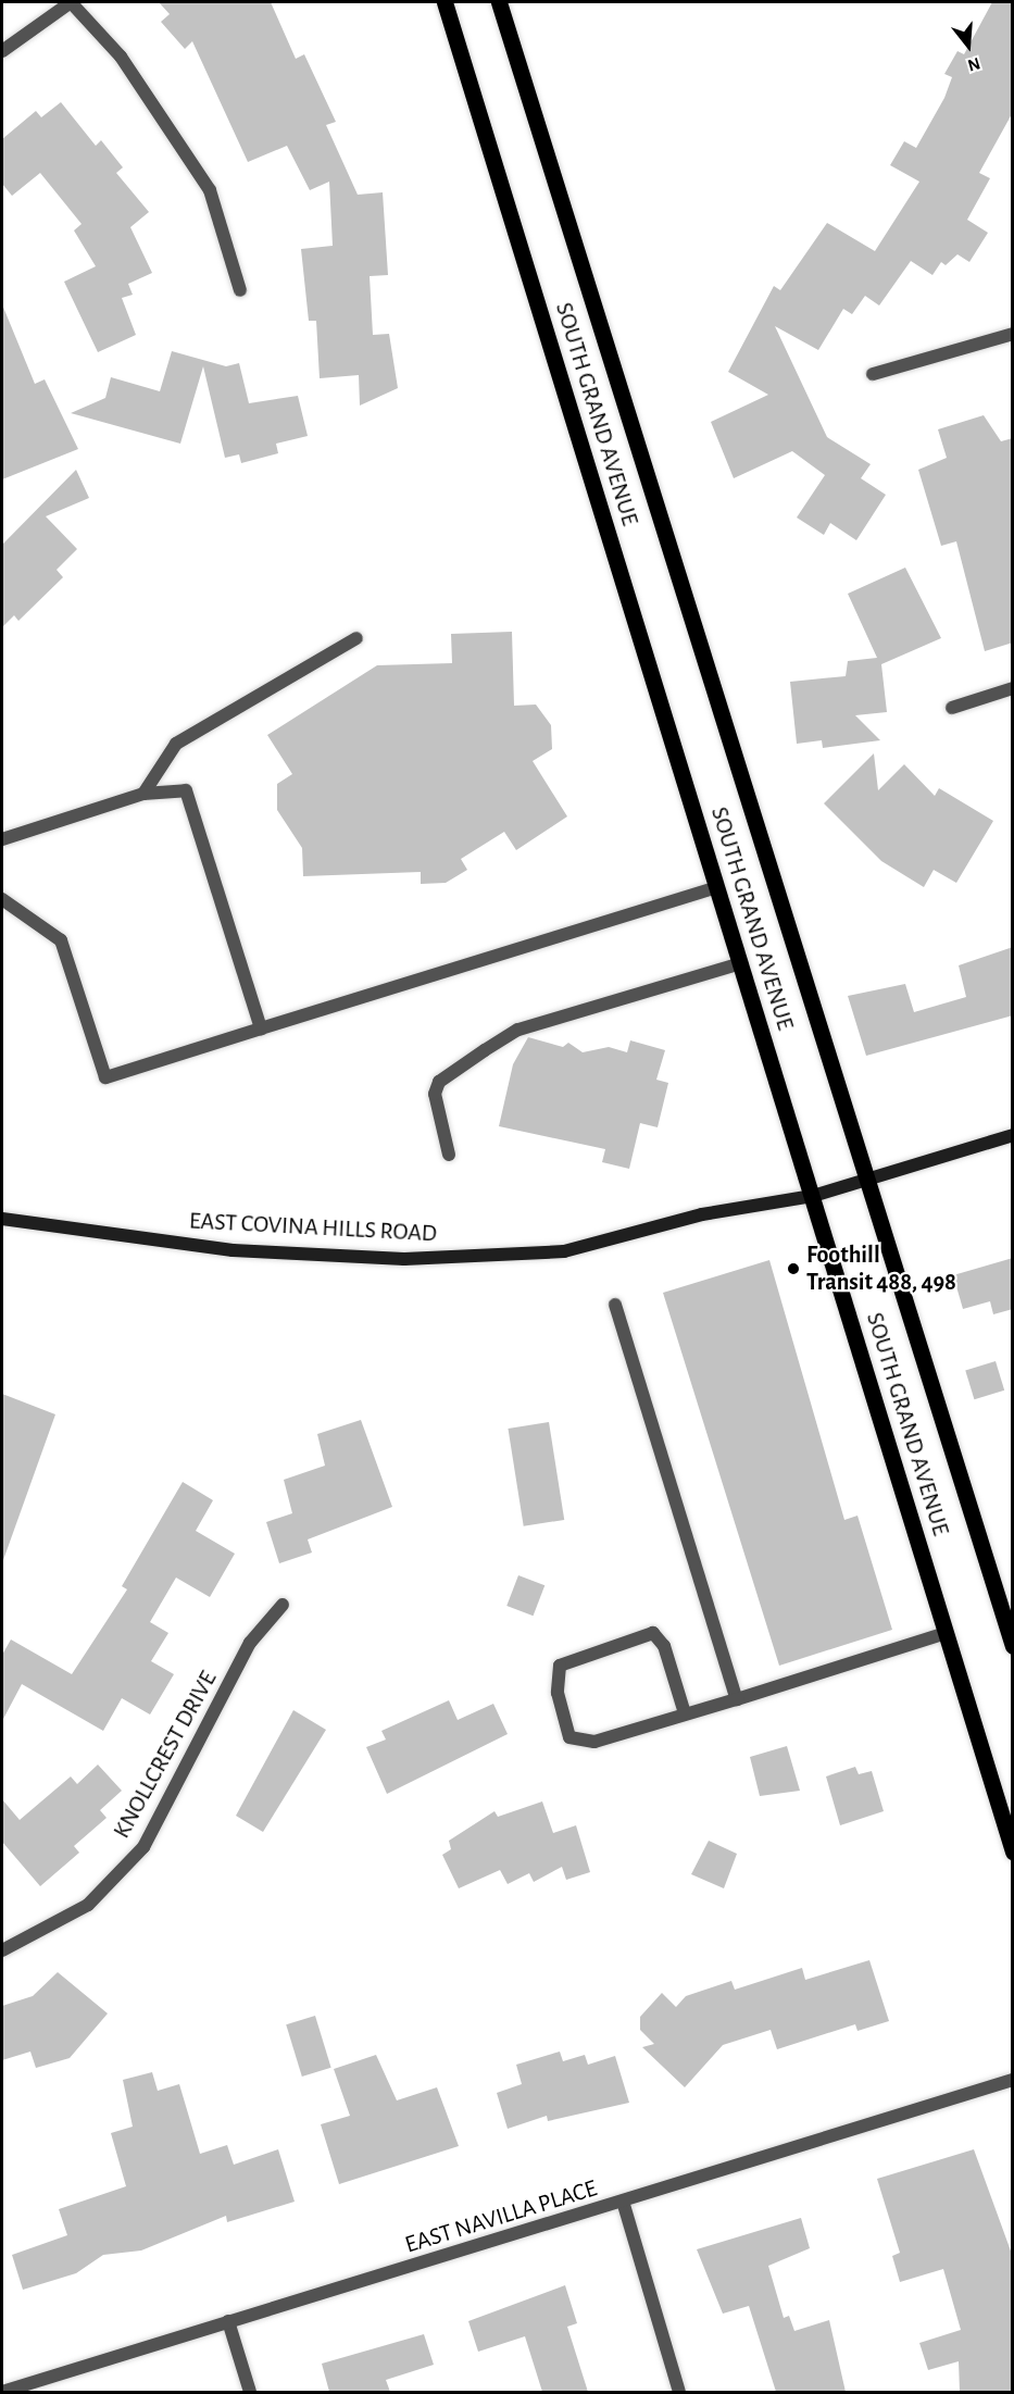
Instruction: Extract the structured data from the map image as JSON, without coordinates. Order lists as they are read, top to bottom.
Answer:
{
  "streets": {
    "main road": ["SOUTH GRAND AVENUE"],
    "street": ["EAST COVINA HILLS ROAD", "KNOLLCREST DRIVE", "EAST NAVILLA PLACE"]
  },
  "crossings": [
    ["SOUTH GRAND AVENUE", "EAST COVINA HILLS ROAD"]
  ],
  "places": ["Foothill Transit 488, 498"],
  "north": "bottom"
}
